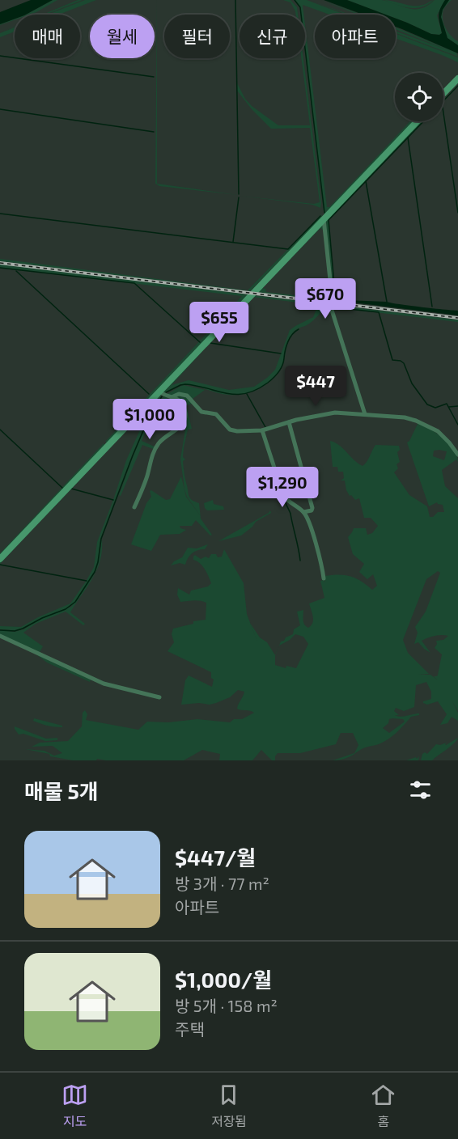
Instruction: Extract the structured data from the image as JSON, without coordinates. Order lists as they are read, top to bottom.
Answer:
{
  "page": {
    "chip": [
      "매매",
      "월세",
      "필터",
      "신규",
      "아파트"
    ],
    "price": [
      "$670",
      "$655",
      "$447",
      "$1,000",
      "$1,290"
    ],
    "heading": "매물 5개",
    "list": [
      {
        "name": "$447/월",
        "note": "방 3개 · 77 m² · 아파트"
      },
      {
        "name": "$1,000/월",
        "note": "방 5개 · 158 m² · 주택"
      }
    ],
    "tabs": ["지도", "저장됨", "홈"]
  }
}
